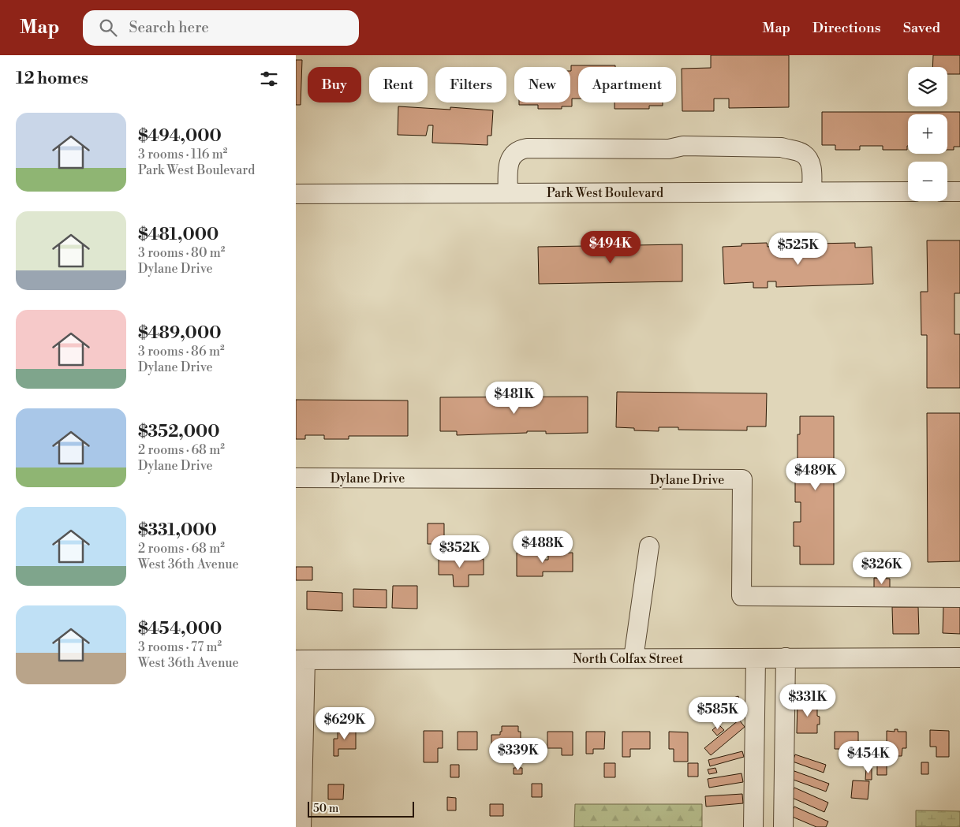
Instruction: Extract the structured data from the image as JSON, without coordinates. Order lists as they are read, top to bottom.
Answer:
{
  "streets": {
    "street": ["Park West Boulevard", "Dylane Drive", "North Colfax Street"]
  },
  "scale_bar": "50 m",
  "page": {
    "header": "Map",
    "search": "Search here",
    "nav": ["Map", "Directions", "Saved"],
    "heading": "12 homes",
    "map_buttons": ["+", "−"],
    "chip": [
      "Buy",
      "Rent",
      "Filters",
      "New",
      "Apartment"
    ],
    "list": [
      {
        "name": "$494,000",
        "note": "3 rooms · 116 m² · Park West Boulevard"
      },
      {
        "name": "$481,000",
        "note": "3 rooms · 80 m² · Dylane Drive"
      },
      {
        "name": "$489,000",
        "note": "3 rooms · 86 m² · Dylane Drive"
      },
      {
        "name": "$352,000",
        "note": "2 rooms · 68 m² · Dylane Drive"
      },
      {
        "name": "$331,000",
        "note": "2 rooms · 68 m² · West 36th Avenue"
      },
      {
        "name": "$454,000",
        "note": "3 rooms · 77 m² · West 36th Avenue"
      }
    ],
    "price": [
      "$494K",
      "$525K",
      "$481K",
      "$489K",
      "$488K",
      "$352K",
      "$326K",
      "$331K",
      "$585K",
      "$629K",
      "$339K",
      "$454K"
    ],
    "scale": "50 m"
  }
}
